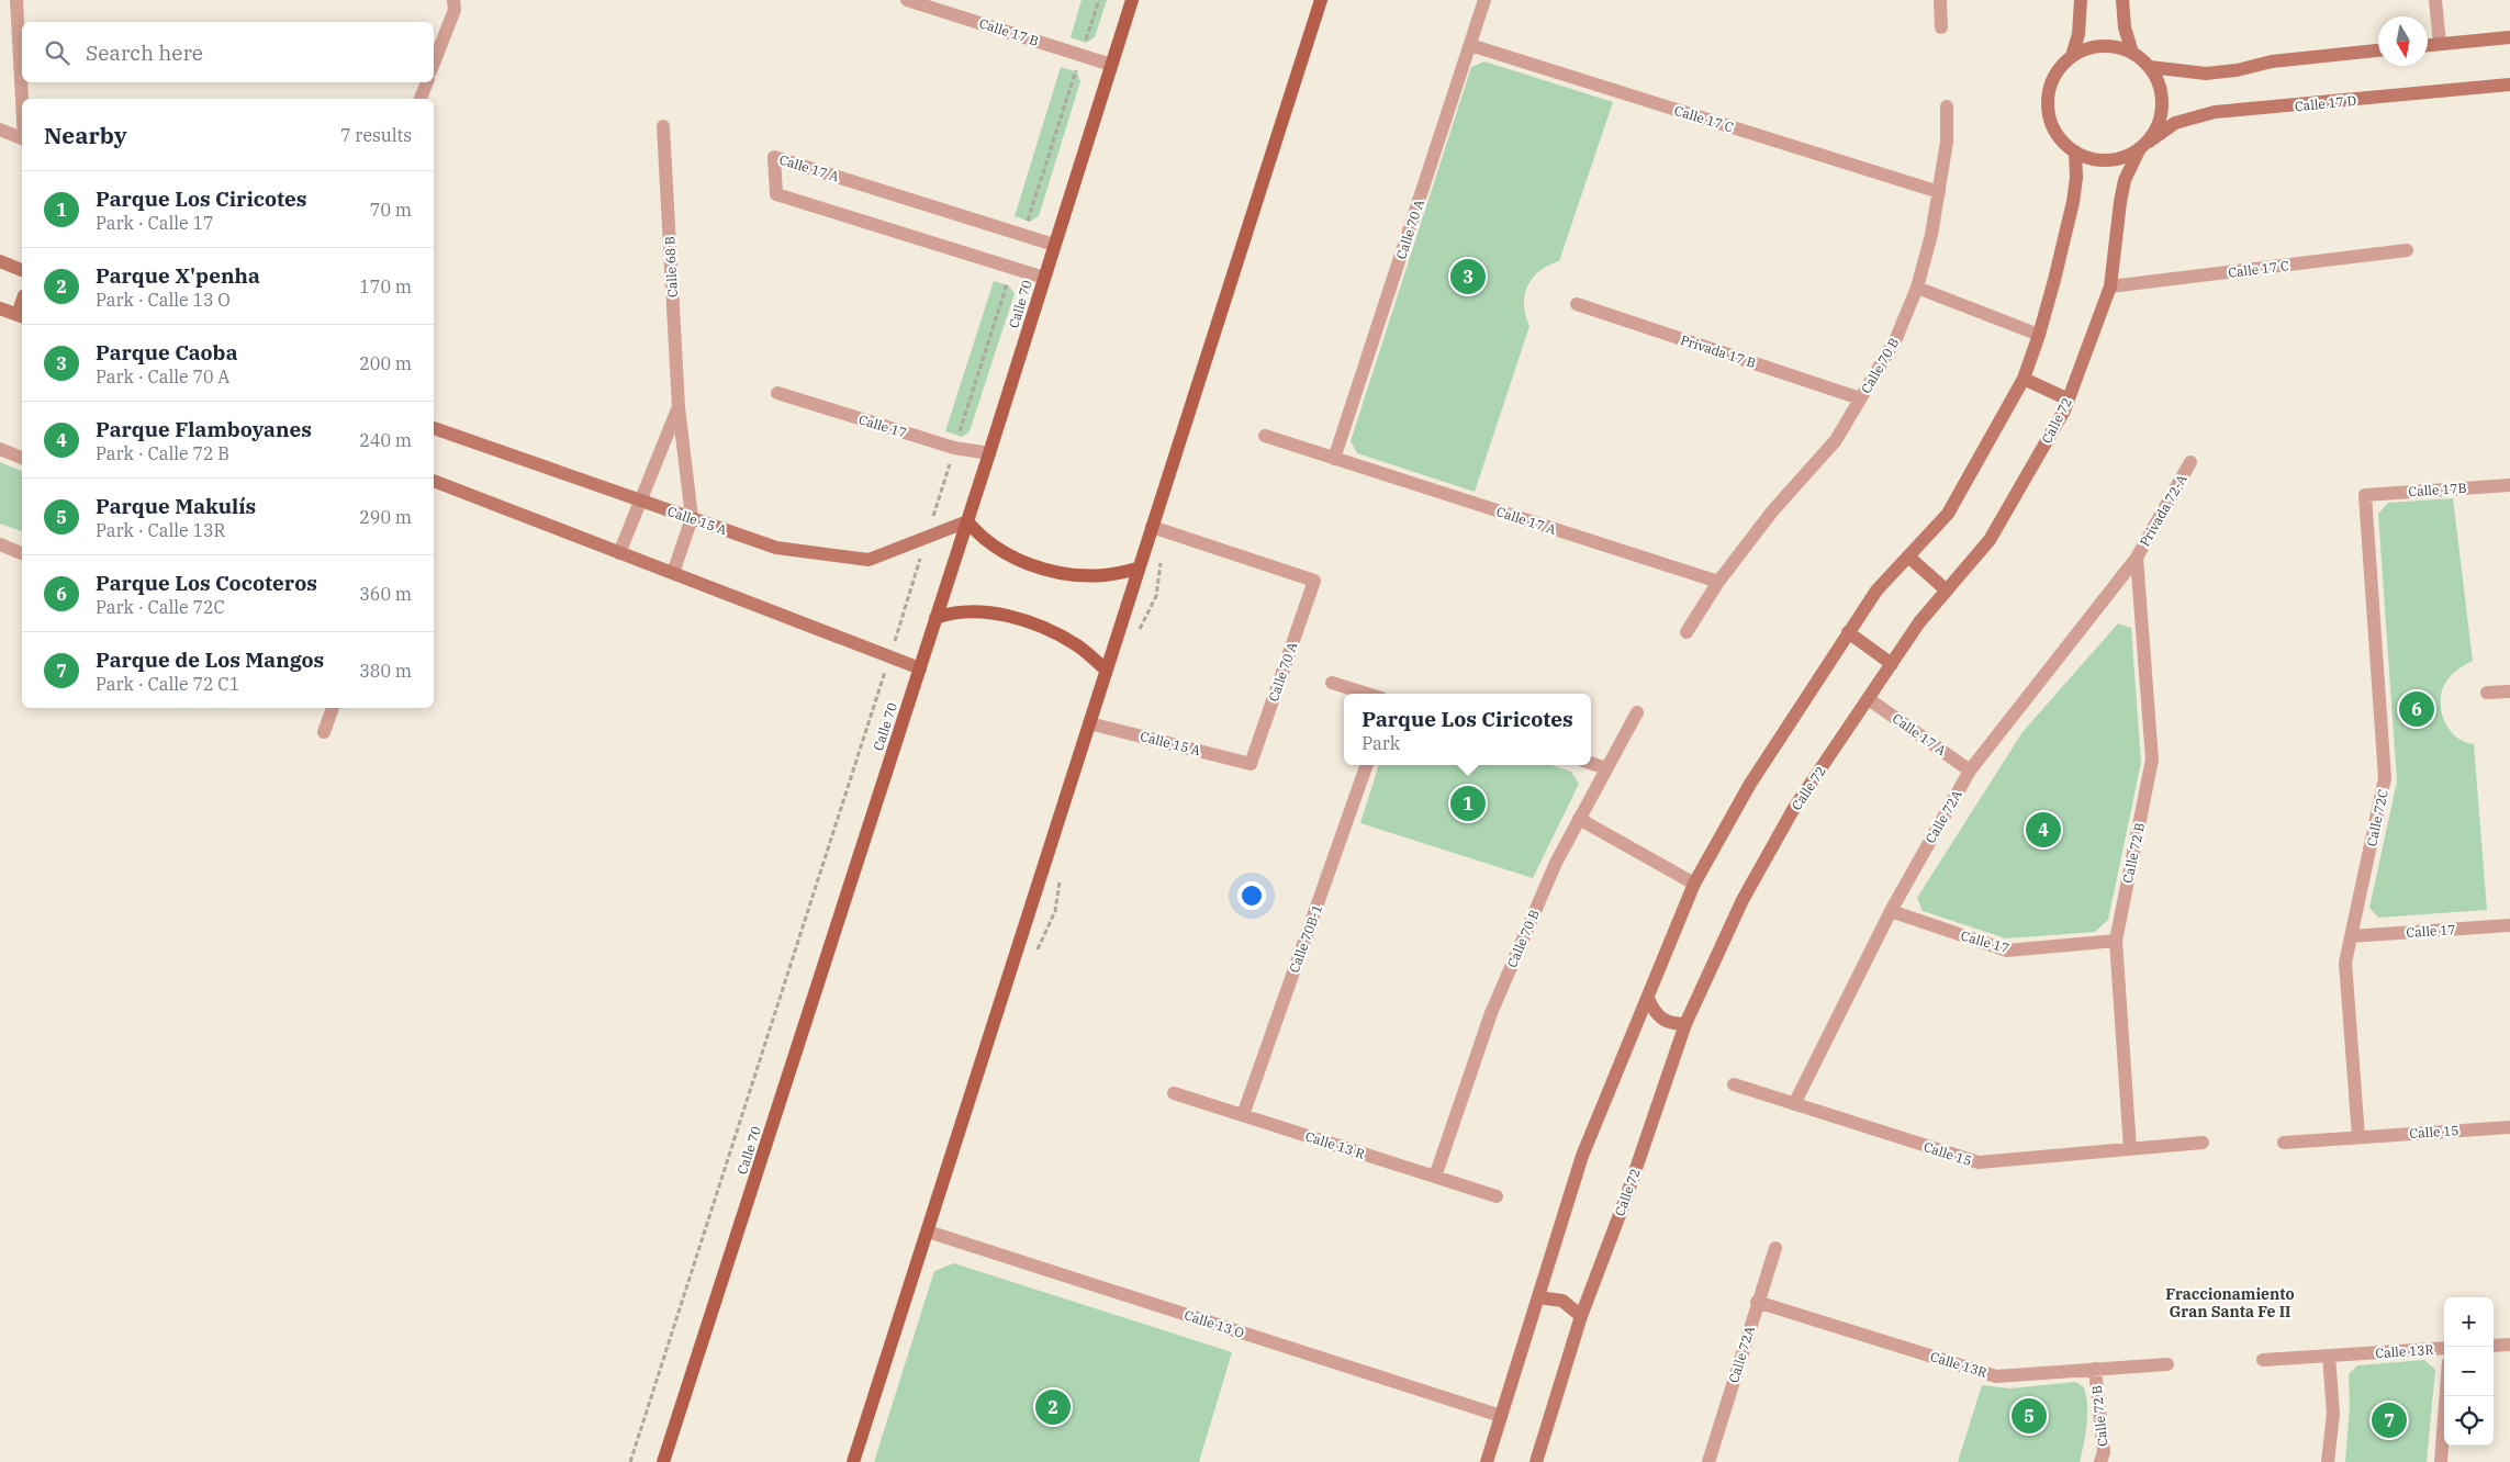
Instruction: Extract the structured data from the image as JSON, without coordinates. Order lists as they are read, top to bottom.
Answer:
{
  "streets": {
    "main road": [
      "Calle 17 D",
      "Calle 70",
      "Calle 72",
      "Calle 15 A"
    ],
    "street": [
      "Calle 17 B",
      "Calle 17 C",
      "Calle 17 A",
      "Calle 70 A",
      "Calle 68 B",
      "Privada 17 B",
      "Calle 70 B",
      "Calle 17",
      "Calle 17B",
      "Privada 72-A",
      "Calle 72A",
      "Calle 72C",
      "Calle 72 B",
      "Calle 70B-1",
      "Calle 15",
      "Calle 13 R",
      "Calle 13 O",
      "Calle 13R"
    ]
  },
  "crossings": [
    ["Calle 17 B", "Calle 70"],
    ["Calle 17 D", "Calle 72"],
    ["Calle 17 C", "Calle 70 A"],
    ["Calle 17 C", "Calle 70 B"],
    ["Calle 17 C", "Calle 72"],
    ["Calle 17 A", "Calle 70 A"],
    ["Calle 17 A", "Calle 70"],
    ["Calle 17 A", "Calle 70 B"],
    ["Calle 17 A", "Calle 72"],
    ["Calle 17 A", "Calle 72A"],
    ["Calle 70 A", "Calle 15 A"],
    ["Calle 68 B", "Calle 15 A"],
    ["Calle 70", "Calle 17"],
    ["Calle 70", "Calle 15 A"],
    ["Privada 17 B", "Calle 70 B"],
    ["Calle 70 B", "Calle 13 R"],
    ["Calle 17", "Calle 72A"],
    ["Calle 17", "Calle 72C"],
    ["Calle 17", "Calle 72 B"],
    ["Calle 17B", "Calle 72C"],
    ["Privada 72-A", "Calle 72A"],
    ["Privada 72-A", "Calle 72 B"],
    ["Calle 72A", "Calle 72 B"],
    ["Calle 72A", "Calle 15"],
    ["Calle 72A", "Calle 13R"],
    ["Calle 72C", "Calle 15"],
    ["Calle 72 B", "Calle 15"],
    ["Calle 72 B", "Calle 13R"],
    ["Calle 70B-1", "Calle 13 R"]
  ],
  "districts": ["Fraccionamiento Gran Santa Fe II"],
  "north": "bottom",
  "page": {
    "search": "Search here",
    "heading": ["Nearby", "7 results"],
    "list": [
      {
        "mark": "1",
        "name": "Parque Los Ciricotes",
        "note": "Park · Calle 17",
        "value": "70 m"
      },
      {
        "mark": "2",
        "name": "Parque X'penha",
        "note": "Park · Calle 13 O",
        "value": "170 m"
      },
      {
        "mark": "3",
        "name": "Parque Caoba",
        "note": "Park · Calle 70 A",
        "value": "200 m"
      },
      {
        "mark": "4",
        "name": "Parque Flamboyanes",
        "note": "Park · Calle 72 B",
        "value": "240 m"
      },
      {
        "mark": "5",
        "name": "Parque Makulís",
        "note": "Park · Calle 13R",
        "value": "290 m"
      },
      {
        "mark": "6",
        "name": "Parque Los Cocoteros",
        "note": "Park · Calle 72C",
        "value": "360 m"
      },
      {
        "mark": "7",
        "name": "Parque de Los Mangos",
        "note": "Park · Calle 72 C1",
        "value": "380 m"
      }
    ],
    "pins": [
      "3",
      "6",
      "1",
      "4",
      "2",
      "5",
      "7"
    ],
    "popup": ["Parque Los Ciricotes", "Park"],
    "map_buttons": ["+", "−"]
  }
}
